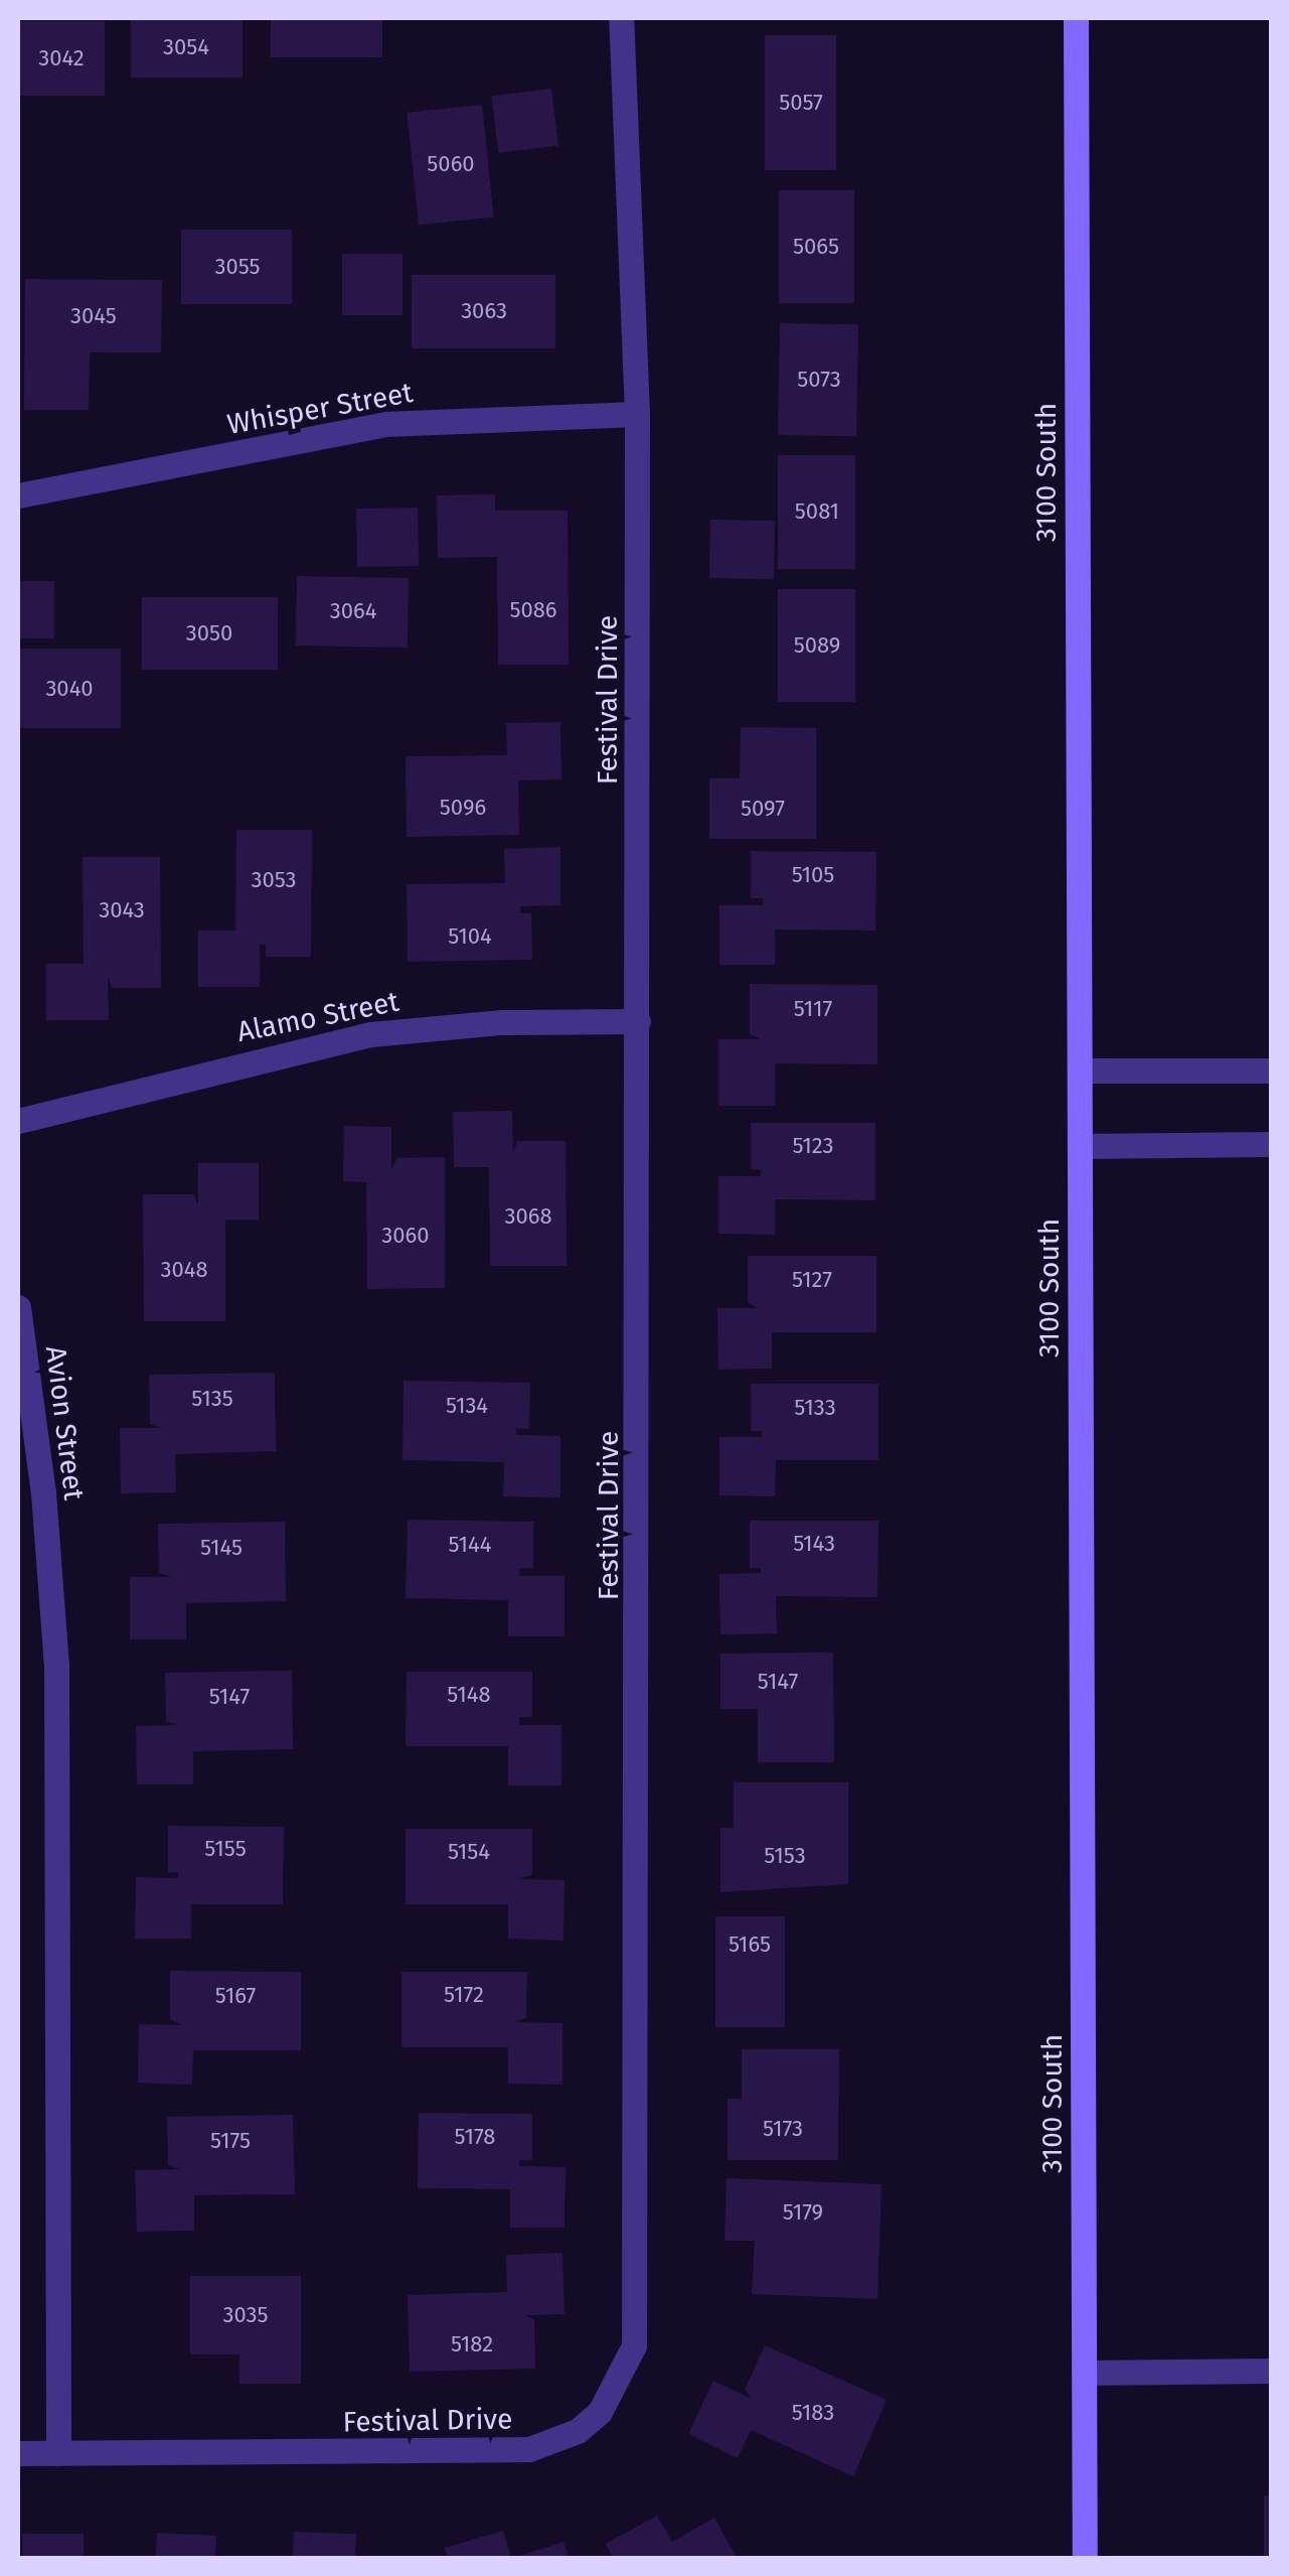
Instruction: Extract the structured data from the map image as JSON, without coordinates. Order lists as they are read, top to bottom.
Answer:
{
  "streets": {
    "main road": ["3100 South"],
    "street": [
      "Whisper Street",
      "Festival Drive",
      "Alamo Street",
      "Avion Street"
    ]
  },
  "crossings": [
    ["Whisper Street", "Festival Drive"],
    ["Festival Drive", "Alamo Street"],
    ["Festival Drive", "Avion Street"]
  ],
  "house_numbers": [
    "3054",
    "3042",
    "5057",
    "5060",
    "5065",
    "3055",
    "3063",
    "3045",
    "5073",
    "5081",
    "5086",
    "3064",
    "3050",
    "5089",
    "3040",
    "5096",
    "5097",
    "5105",
    "3053",
    "3043",
    "5104",
    "5117",
    "5123",
    "3068",
    "3060",
    "3048",
    "5127",
    "5135",
    "5134",
    "5133",
    "5143",
    "5144",
    "5145",
    "5147",
    "5148",
    "5147",
    "5155",
    "5154",
    "5153",
    "5165",
    "5172",
    "5167",
    "5173",
    "5178",
    "5175",
    "5179",
    "3035",
    "5182",
    "5183"
  ]
}
